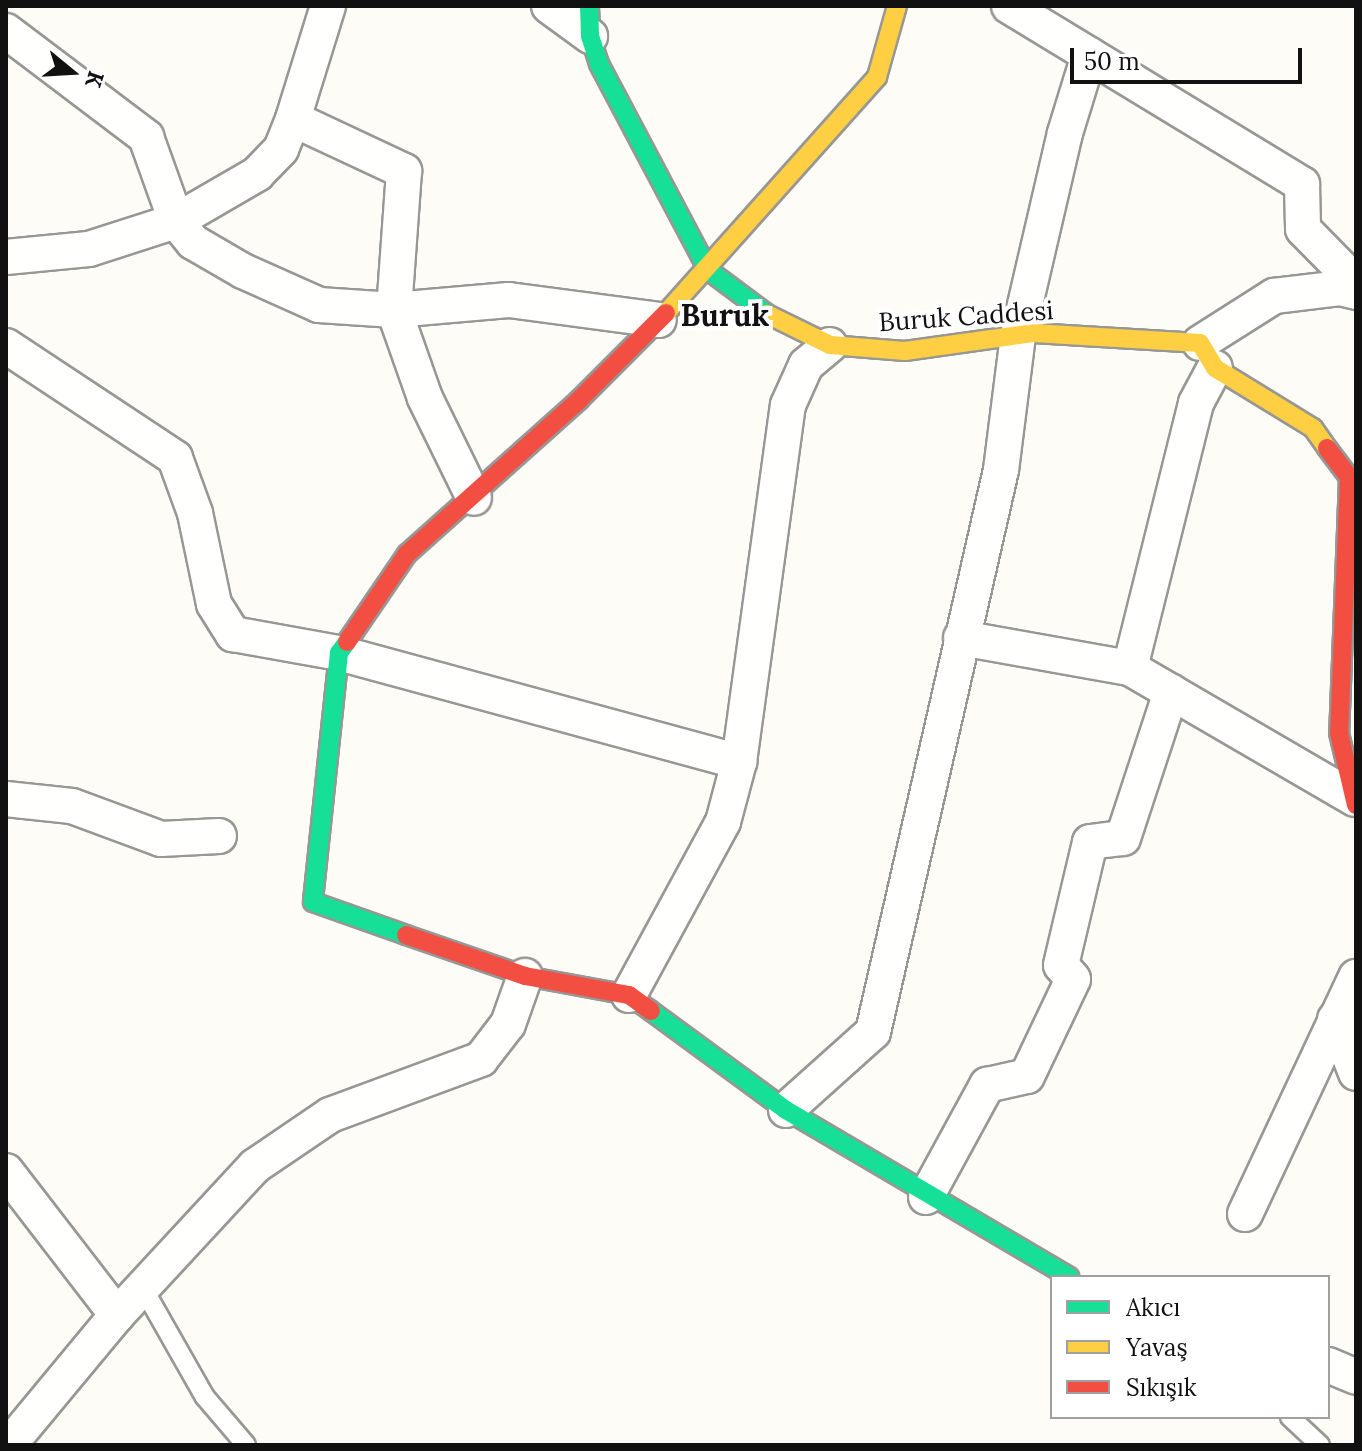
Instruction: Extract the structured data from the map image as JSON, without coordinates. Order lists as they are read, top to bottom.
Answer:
{
  "streets": {
    "street": ["Buruk Caddesi"]
  },
  "districts": ["Buruk"],
  "legend": ["Akıcı", "Yavaş", "Sıkışık"],
  "scale_bar": "50 m",
  "north": "right"
}
